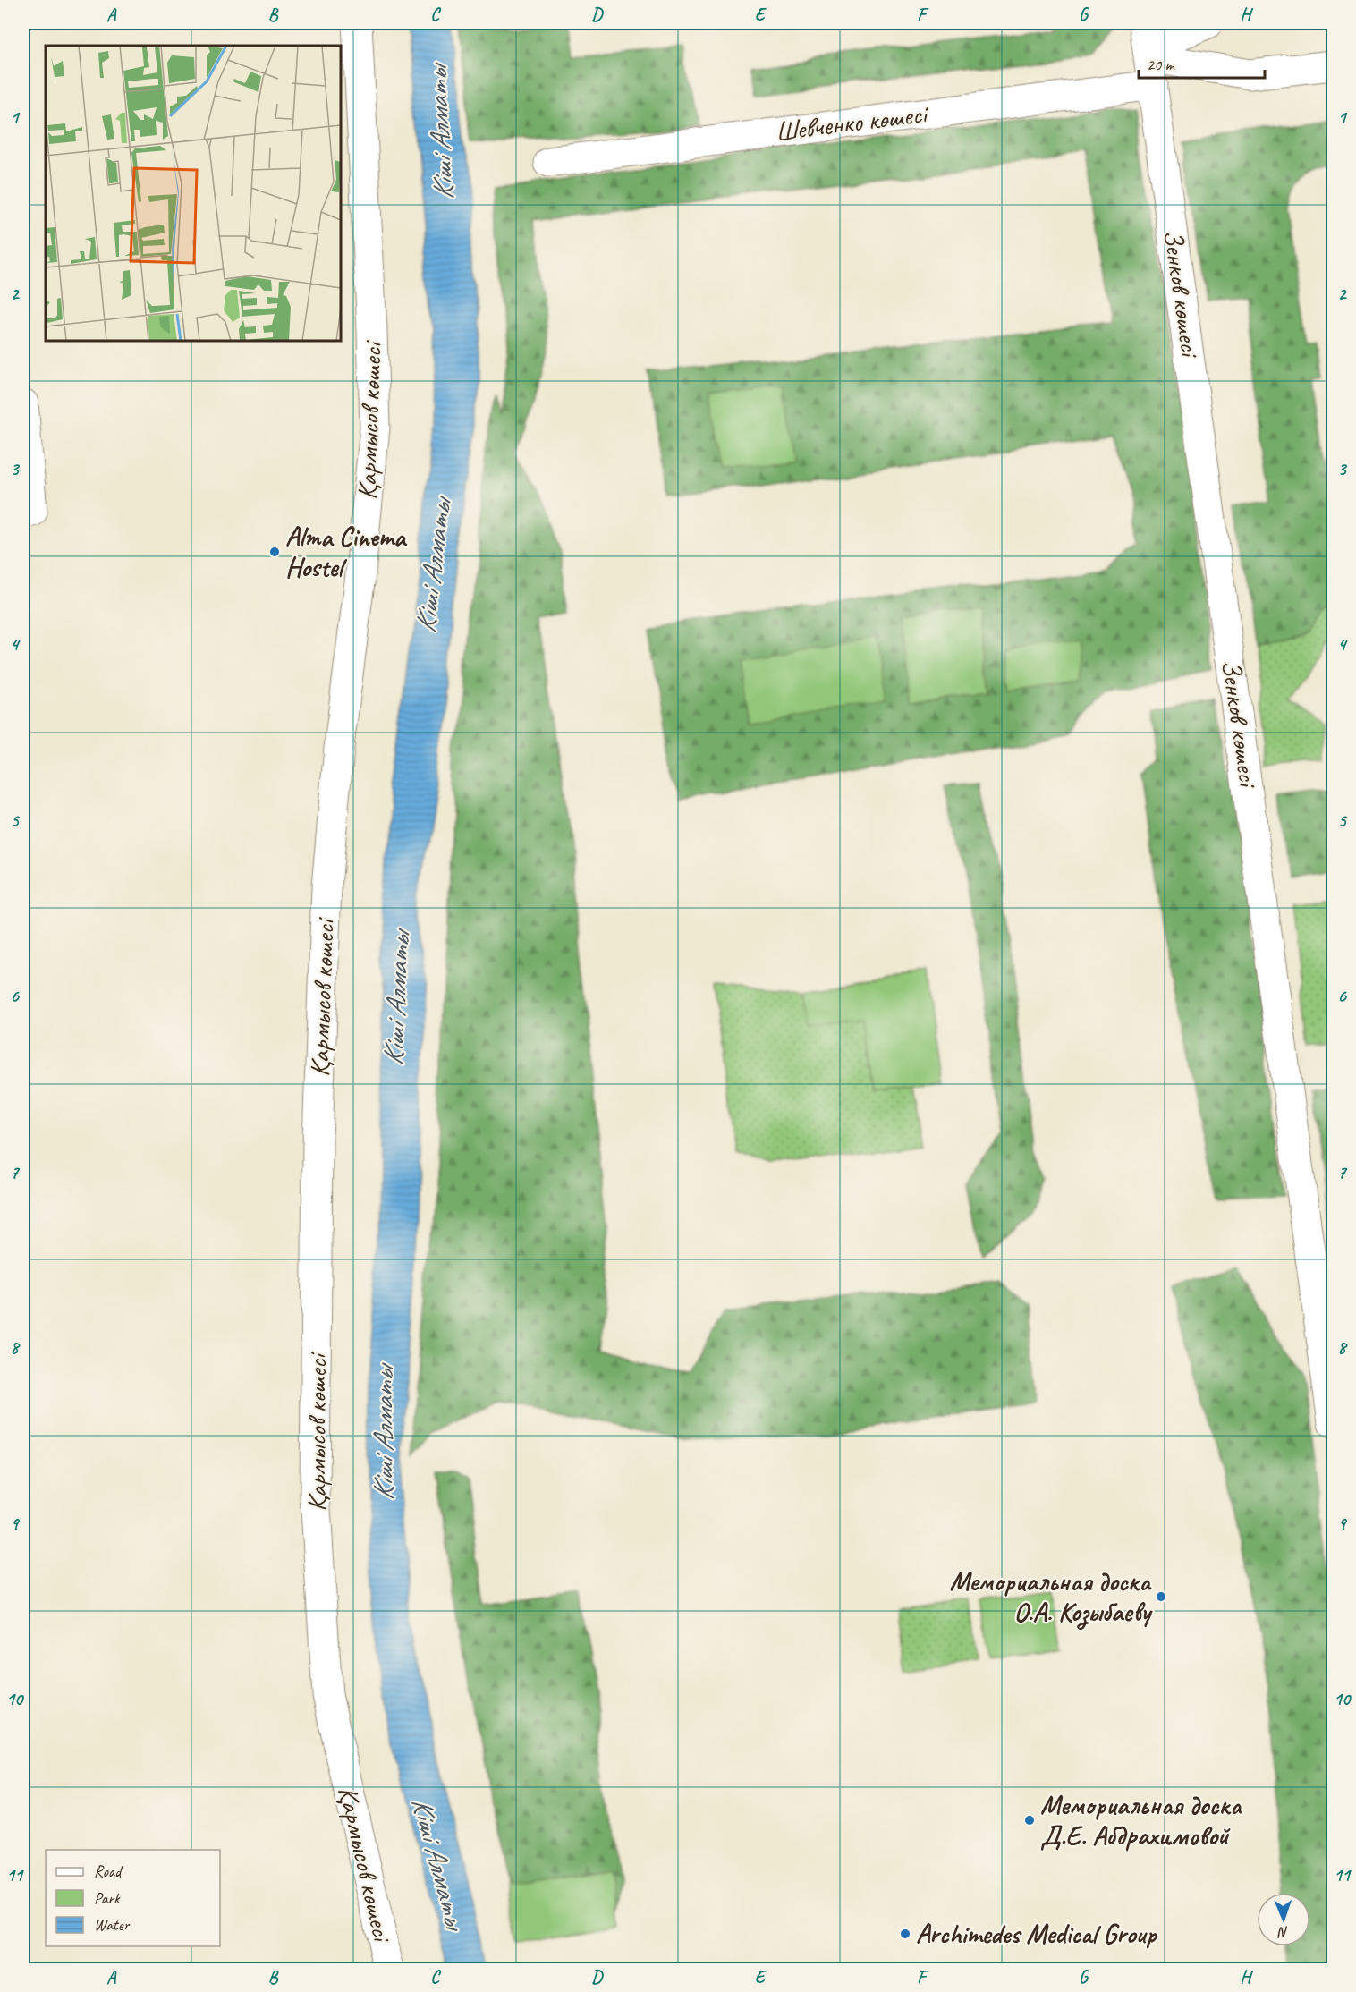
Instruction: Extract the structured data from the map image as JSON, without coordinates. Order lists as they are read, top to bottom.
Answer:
{
  "streets": {
    "street": ["Шевченко көшесі", "Зенков көшесі", "Қармысов көшесі"]
  },
  "crossings": [
    ["Шевченко көшесі", "Зенков көшесі"]
  ],
  "water": ["Кіші Алматы"],
  "places": [
    "Alma Cinema Hostel",
    "Мемориальная доска О.А. Козыбаеву",
    "Мемориальная доска Д.Е. Абдрахимовой",
    "Archimedes Medical Group"
  ],
  "legend": ["Road", "Park", "Water"],
  "scale_bar": "20 m",
  "north": "bottom",
  "grid": {
    "columns": [
      "A",
      "B",
      "C",
      "D",
      "E",
      "F",
      "G",
      "H"
    ],
    "rows": [
      "1",
      "2",
      "3",
      "4",
      "5",
      "6",
      "7",
      "8",
      "9",
      "10",
      "11"
    ]
  }
}
